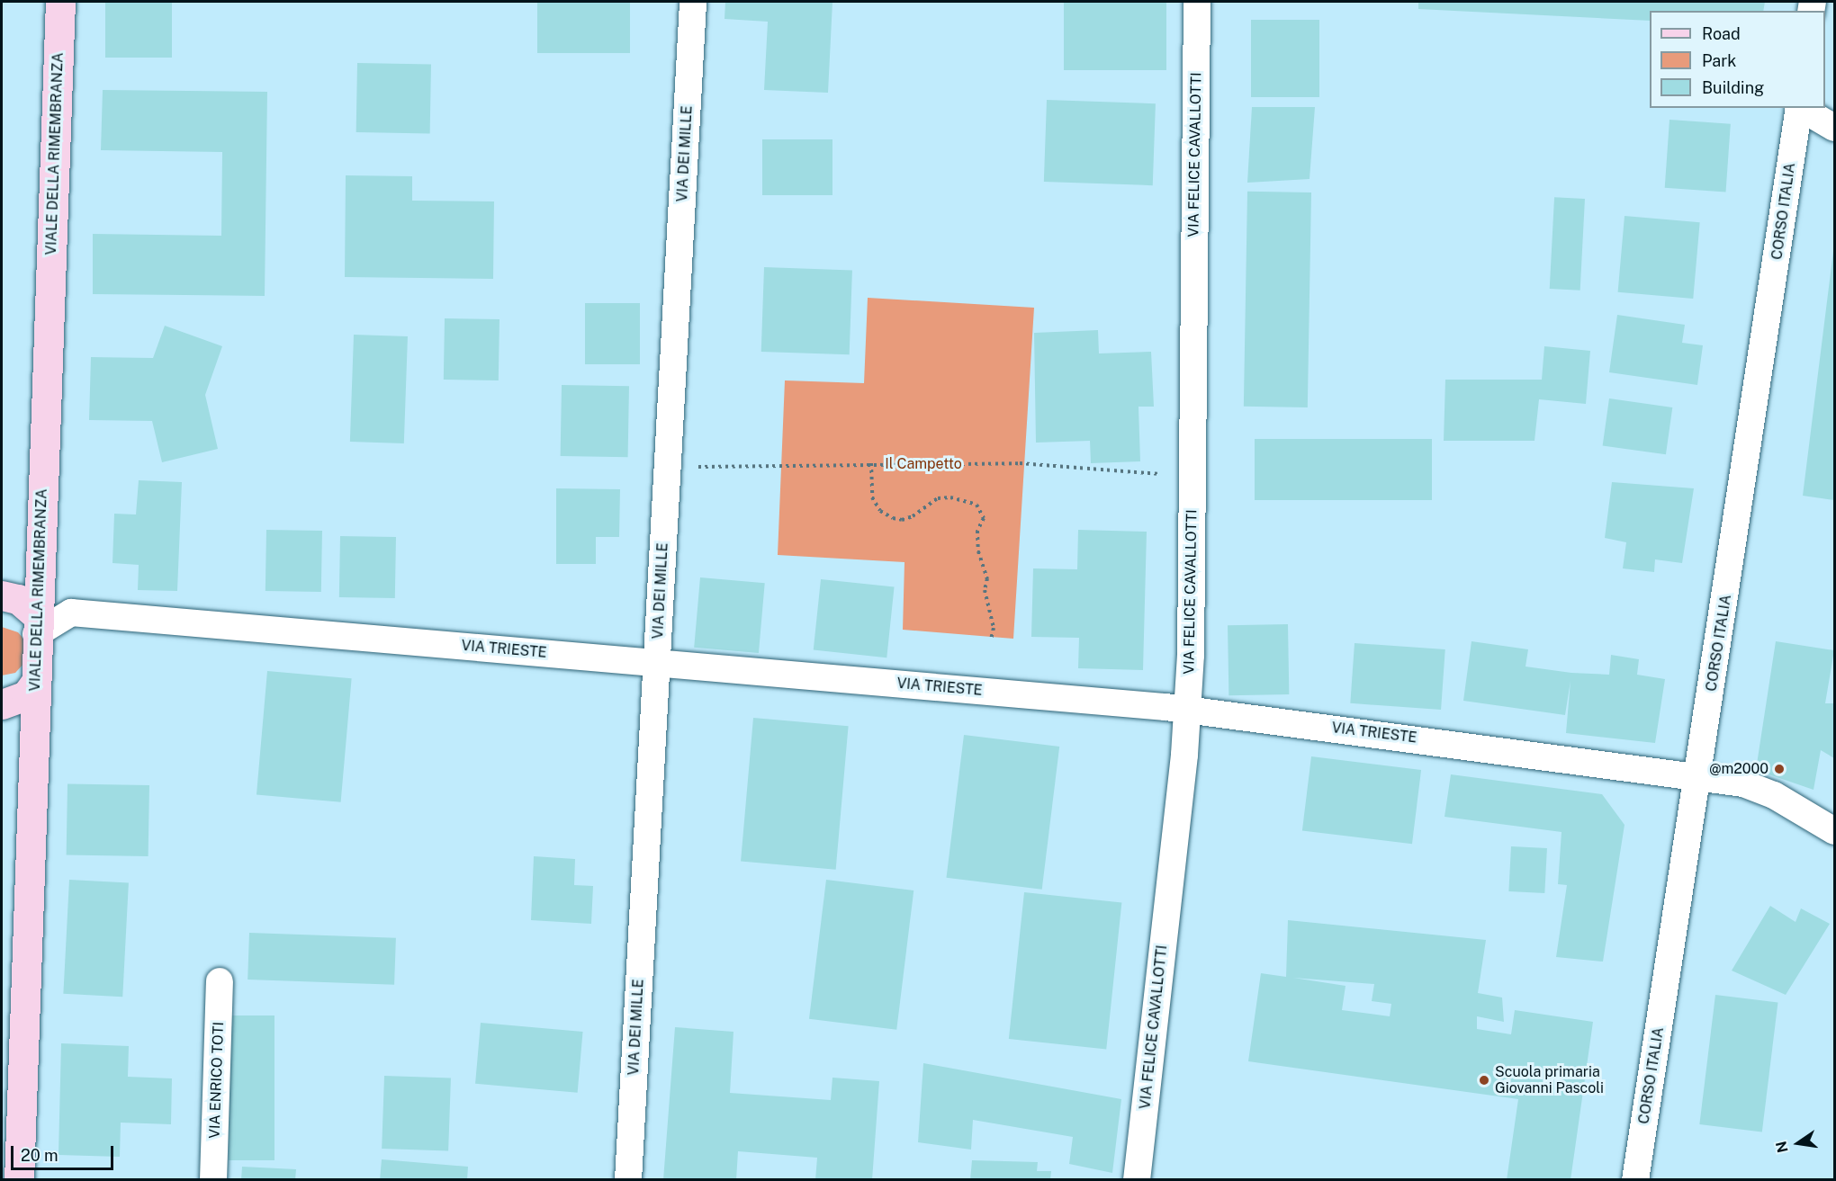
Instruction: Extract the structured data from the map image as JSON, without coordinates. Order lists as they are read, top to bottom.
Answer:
{
  "streets": {
    "street": [
      "VIALE DELLA RIMEMBRANZA",
      "VIA DEI MILLE",
      "VIA FELICE CAVALLOTTI",
      "CORSO ITALIA",
      "VIA TRIESTE",
      "VIA ENRICO TOTI"
    ]
  },
  "crossings": [
    ["VIALE DELLA RIMEMBRANZA", "VIA TRIESTE"],
    ["VIA DEI MILLE", "VIA TRIESTE"],
    ["VIA FELICE CAVALLOTTI", "VIA TRIESTE"],
    ["CORSO ITALIA", "VIA TRIESTE"]
  ],
  "parks": ["Il Campetto"],
  "places": ["@m2000", "Scuola primaria Giovanni Pascoli"],
  "legend": ["Road", "Park", "Building"],
  "scale_bar": "20 m",
  "north": "left"
}
